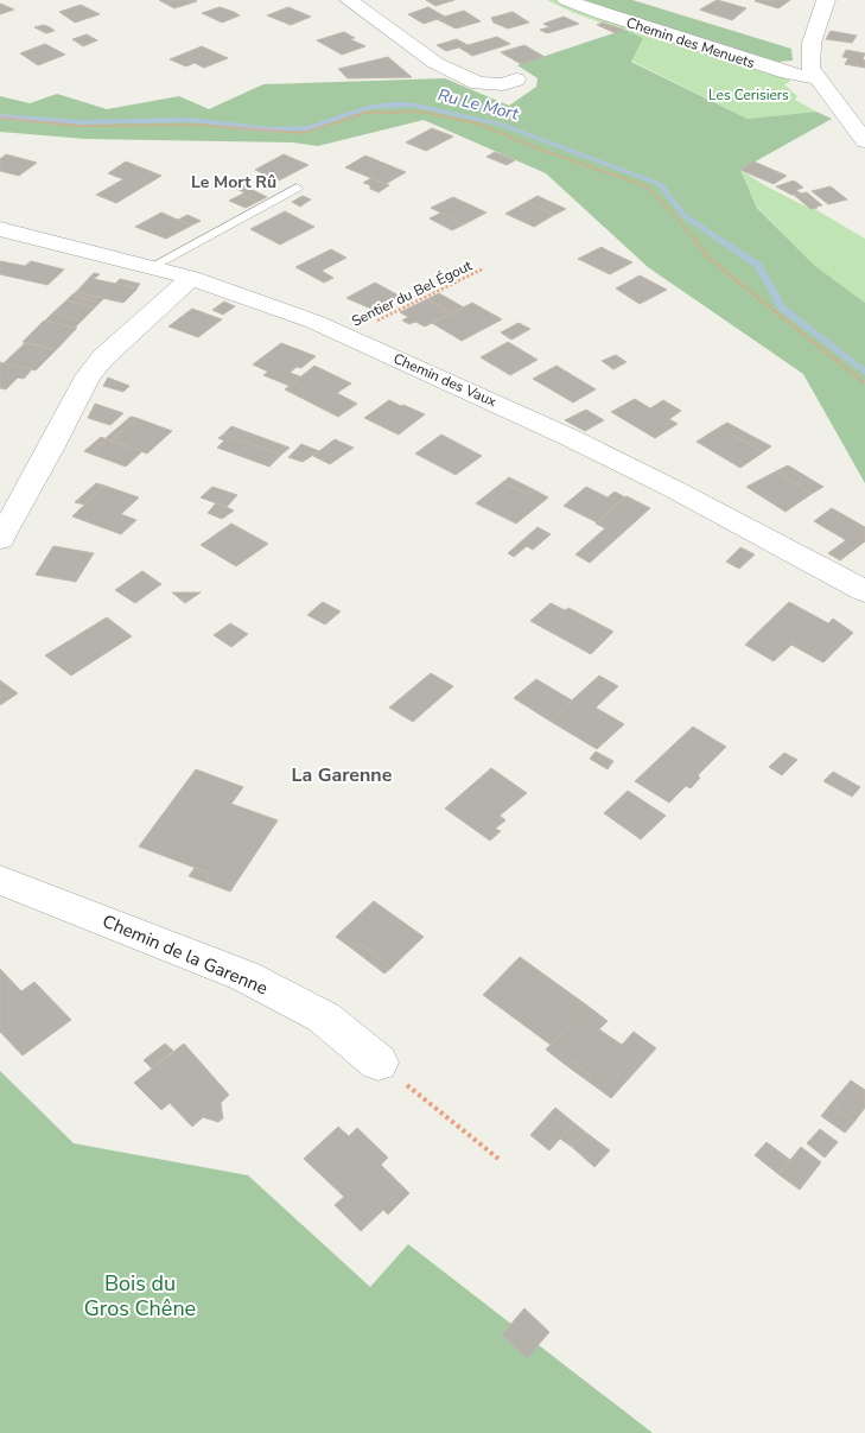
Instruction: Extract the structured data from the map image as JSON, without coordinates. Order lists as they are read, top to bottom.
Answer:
{
  "streets": {
    "street": ["Chemin des Menuets", "Chemin des Vaux", "Chemin de la Garenne"],
    "path": ["Sentier du Bel Égout"]
  },
  "crossings": [
    ["Sentier du Bel Égout", "Chemin des Vaux"]
  ],
  "districts": ["Le Mort Rû", "La Garenne"],
  "water": ["Ru Le Mort"],
  "parks": ["Les Cerisiers", "Bois du Gros Chêne"]
}
